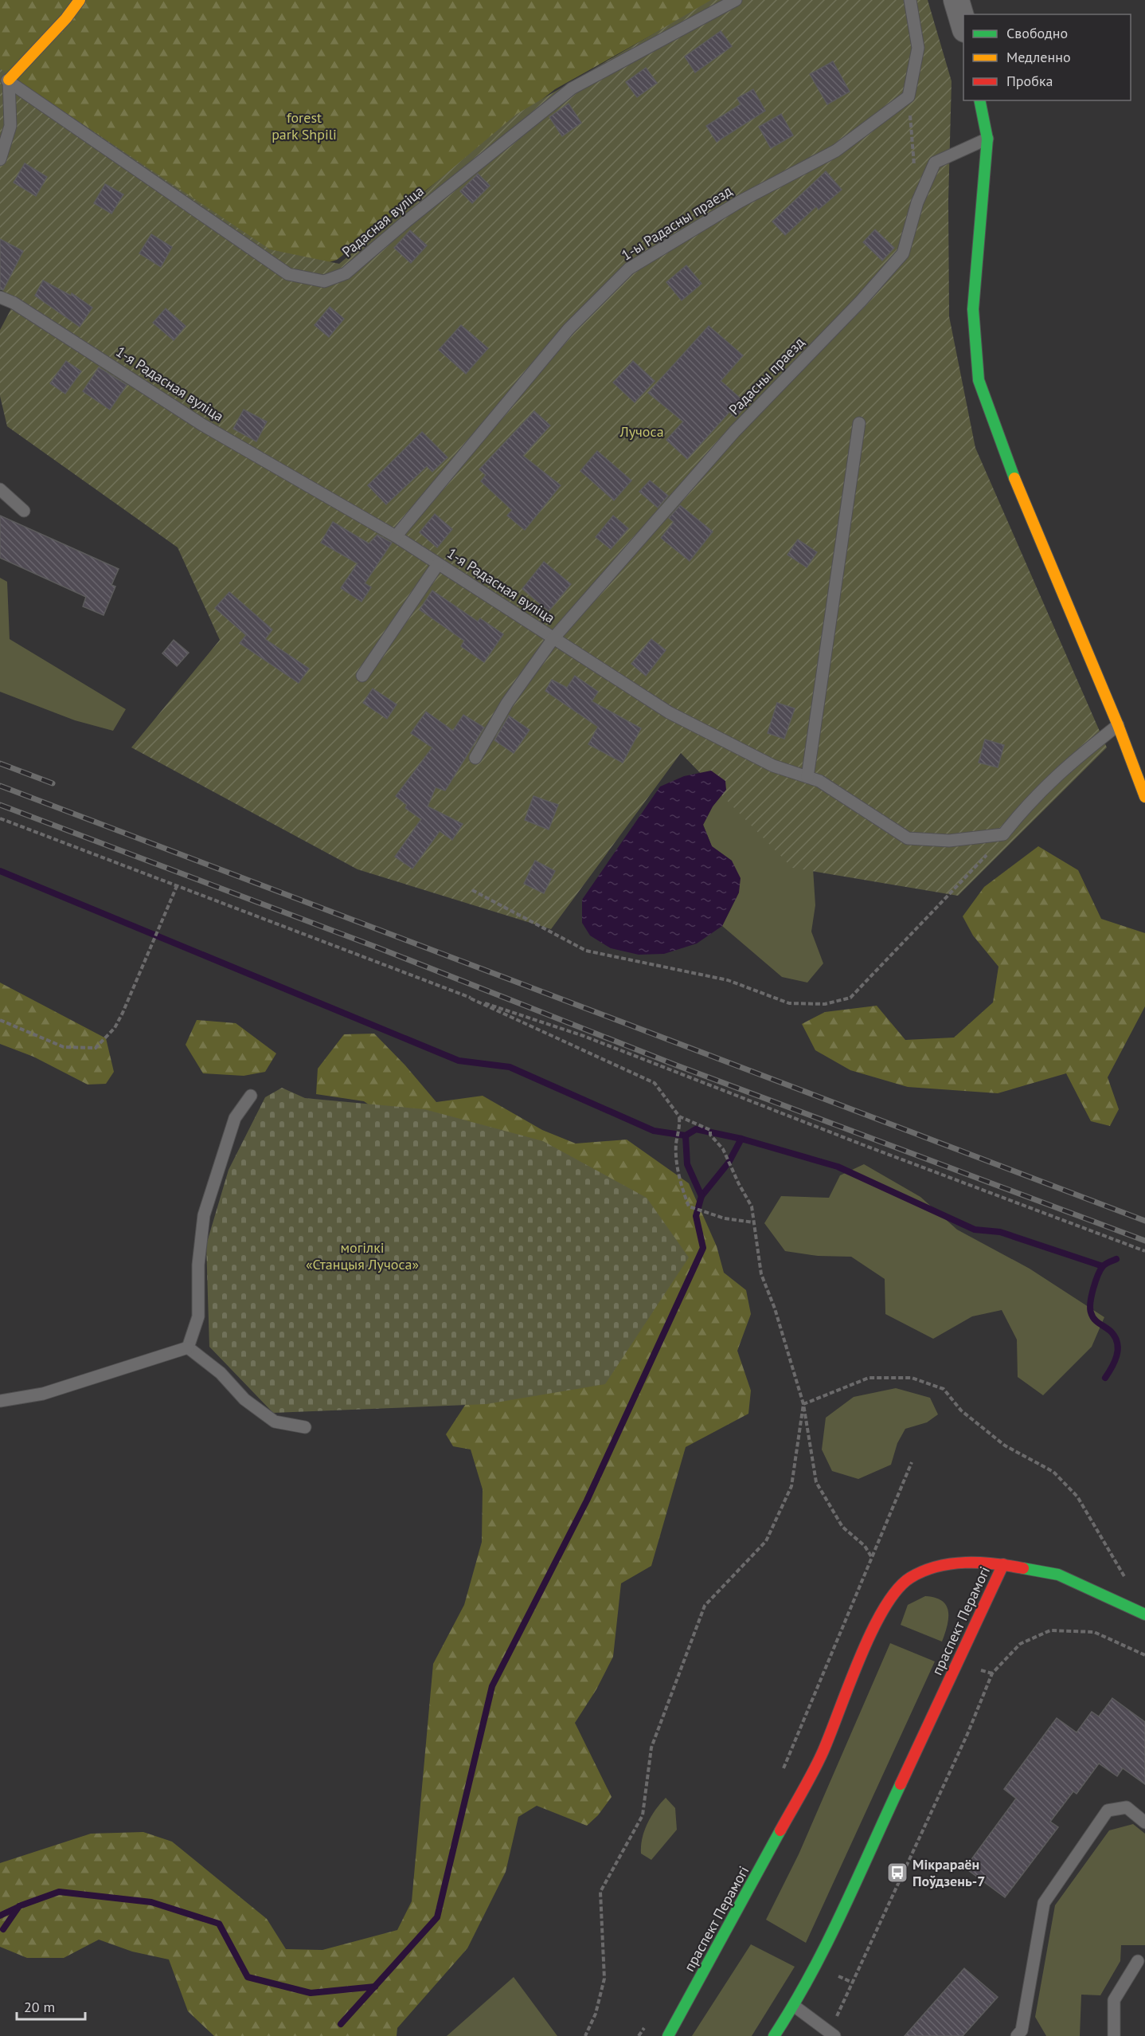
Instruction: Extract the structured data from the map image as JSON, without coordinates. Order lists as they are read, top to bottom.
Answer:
{
  "streets": {
    "street": ["праспект Перамогі"],
    "lane": [
      "Радасная вуліца",
      "1-ы Радасны праезд",
      "Радасны праезд",
      "1-я Радасная вуліца"
    ]
  },
  "crossings": [
    ["1-ы Радасны праезд", "1-я Радасная вуліца"],
    ["Радасны праезд", "1-я Радасная вуліца"]
  ],
  "parks": ["forest park Shpili", "Лучоса", "могілкі «Станцыя Лучоса»"],
  "places": {
    "bus stop": ["Мікрараён Поўдзень-7"]
  },
  "legend": ["Свободно", "Медленно", "Пробка"],
  "scale_bar": "20 m"
}
